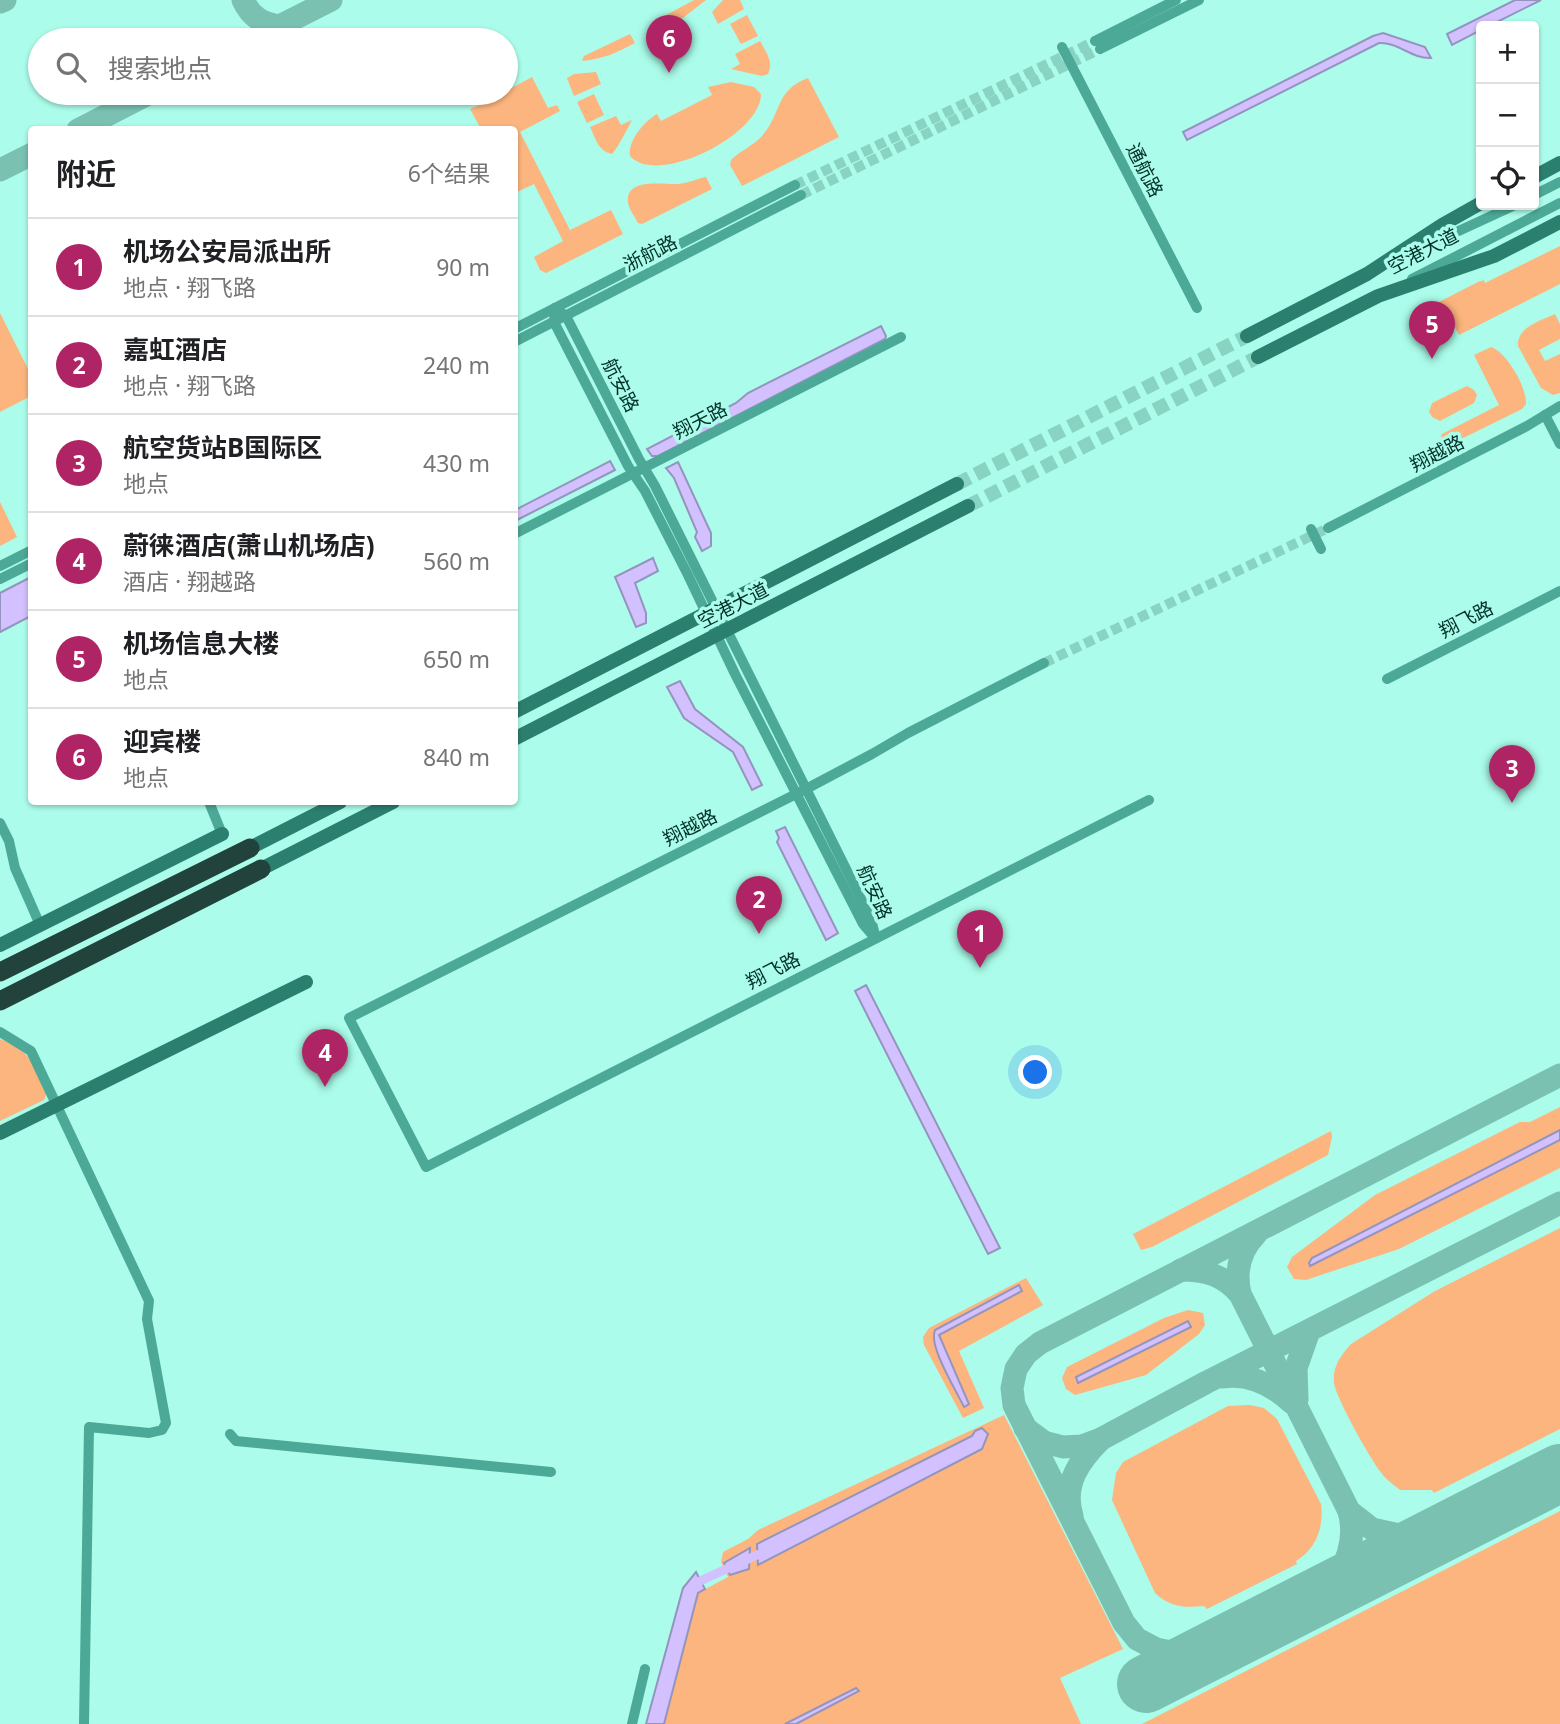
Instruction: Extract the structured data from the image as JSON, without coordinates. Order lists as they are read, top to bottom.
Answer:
{
  "streets": {
    "main road": ["空港大道"],
    "street": [
      "通航路",
      "浙航路",
      "航安路",
      "翔天路",
      "翔越路",
      "翔飞路"
    ]
  },
  "crossings": [
    ["空港大道", "航安路"],
    ["浙航路", "航安路"],
    ["航安路", "翔天路"],
    ["航安路", "翔越路"],
    ["航安路", "翔飞路"],
    ["翔越路", "翔飞路"]
  ],
  "page": {
    "pins": [
      "6",
      "5",
      "3",
      "2",
      "1",
      "4"
    ],
    "map_buttons": ["+", "−"],
    "search": "搜索地点",
    "heading": ["附近", "6个结果"],
    "list": [
      {
        "mark": "1",
        "name": "机场公安局派出所",
        "note": "地点 · 翔飞路",
        "value": "90 m"
      },
      {
        "mark": "2",
        "name": "嘉虹酒店",
        "note": "地点 · 翔飞路",
        "value": "240 m"
      },
      {
        "mark": "3",
        "name": "航空货站B国际区",
        "note": "地点",
        "value": "430 m"
      },
      {
        "mark": "4",
        "name": "蔚徕酒店(萧山机场店)",
        "note": "酒店 · 翔越路",
        "value": "560 m"
      },
      {
        "mark": "5",
        "name": "机场信息大楼",
        "note": "地点",
        "value": "650 m"
      },
      {
        "mark": "6",
        "name": "迎宾楼",
        "note": "地点",
        "value": "840 m"
      }
    ]
  }
}
